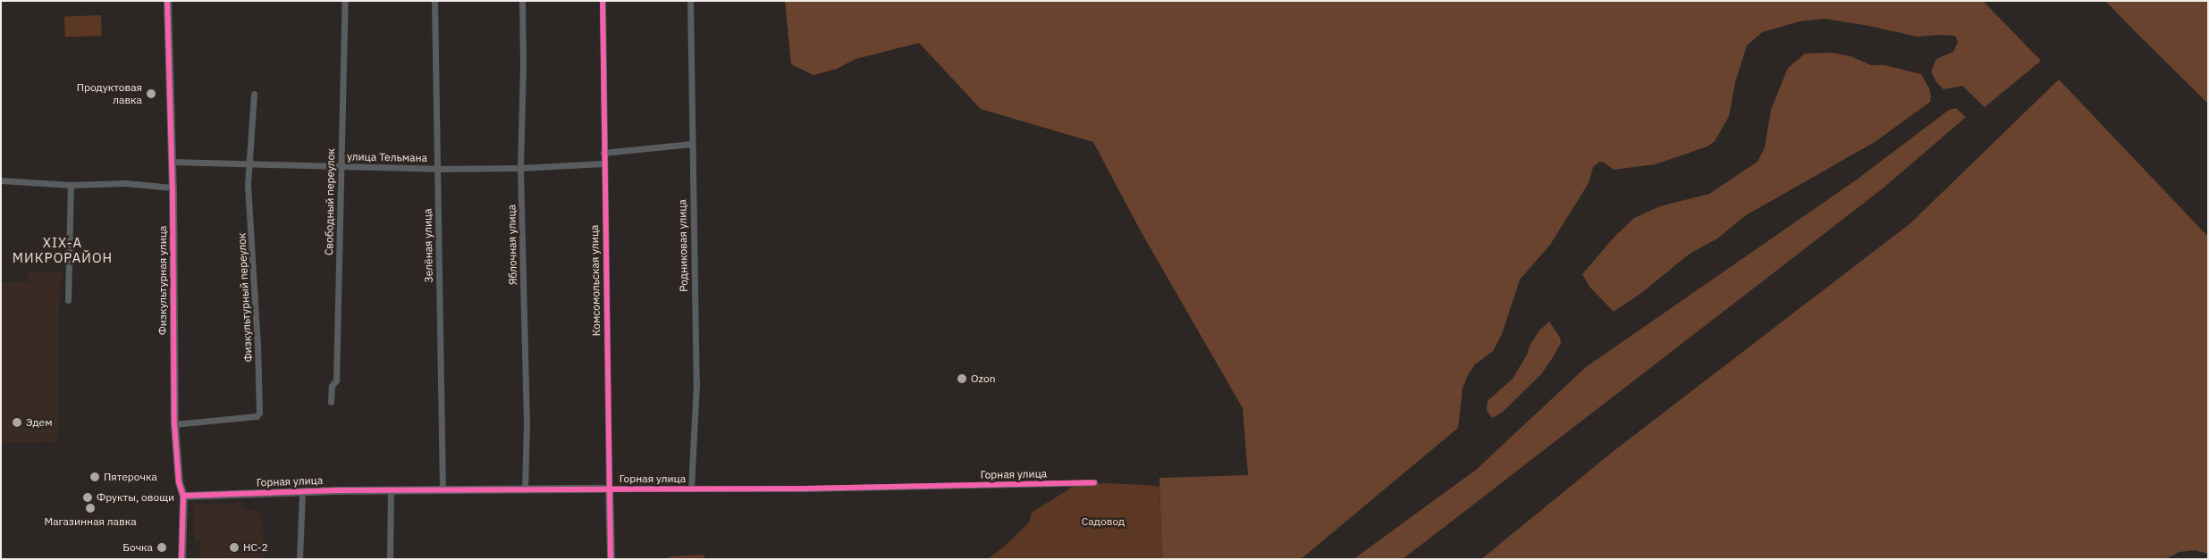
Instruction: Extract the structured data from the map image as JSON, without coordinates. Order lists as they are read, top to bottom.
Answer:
{
  "streets": {
    "street": [
      "улица Тельмана",
      "Свободный переулок",
      "Яблочная улица",
      "Зелёная улица",
      "Родниковая улица",
      "Физкультурная улица",
      "Комсомольская улица",
      "Физкультурный переулок",
      "Горная улица"
    ]
  },
  "crossings": [
    ["улица Тельмана", "Свободный переулок"],
    ["улица Тельмана", "Яблочная улица"],
    ["улица Тельмана", "Зелёная улица"],
    ["улица Тельмана", "Физкультурная улица"],
    ["улица Тельмана", "Комсомольская улица"],
    ["улица Тельмана", "Физкультурный переулок"],
    ["Яблочная улица", "Горная улица"],
    ["Зелёная улица", "Горная улица"],
    ["Родниковая улица", "Горная улица"],
    ["Физкультурная улица", "Физкультурный переулок"],
    ["Физкультурная улица", "Горная улица"],
    ["Комсомольская улица", "Горная улица"]
  ],
  "districts": ["XIX-А МИКРОРАЙОН"],
  "parks": ["Садовод"],
  "places": [
    "Продуктовая лавка",
    "Ozon",
    "Эдем",
    "Пятерочка",
    "Фрукты, овощи",
    "Магазинная лавка",
    "Бочка",
    "НС-2"
  ]
}
